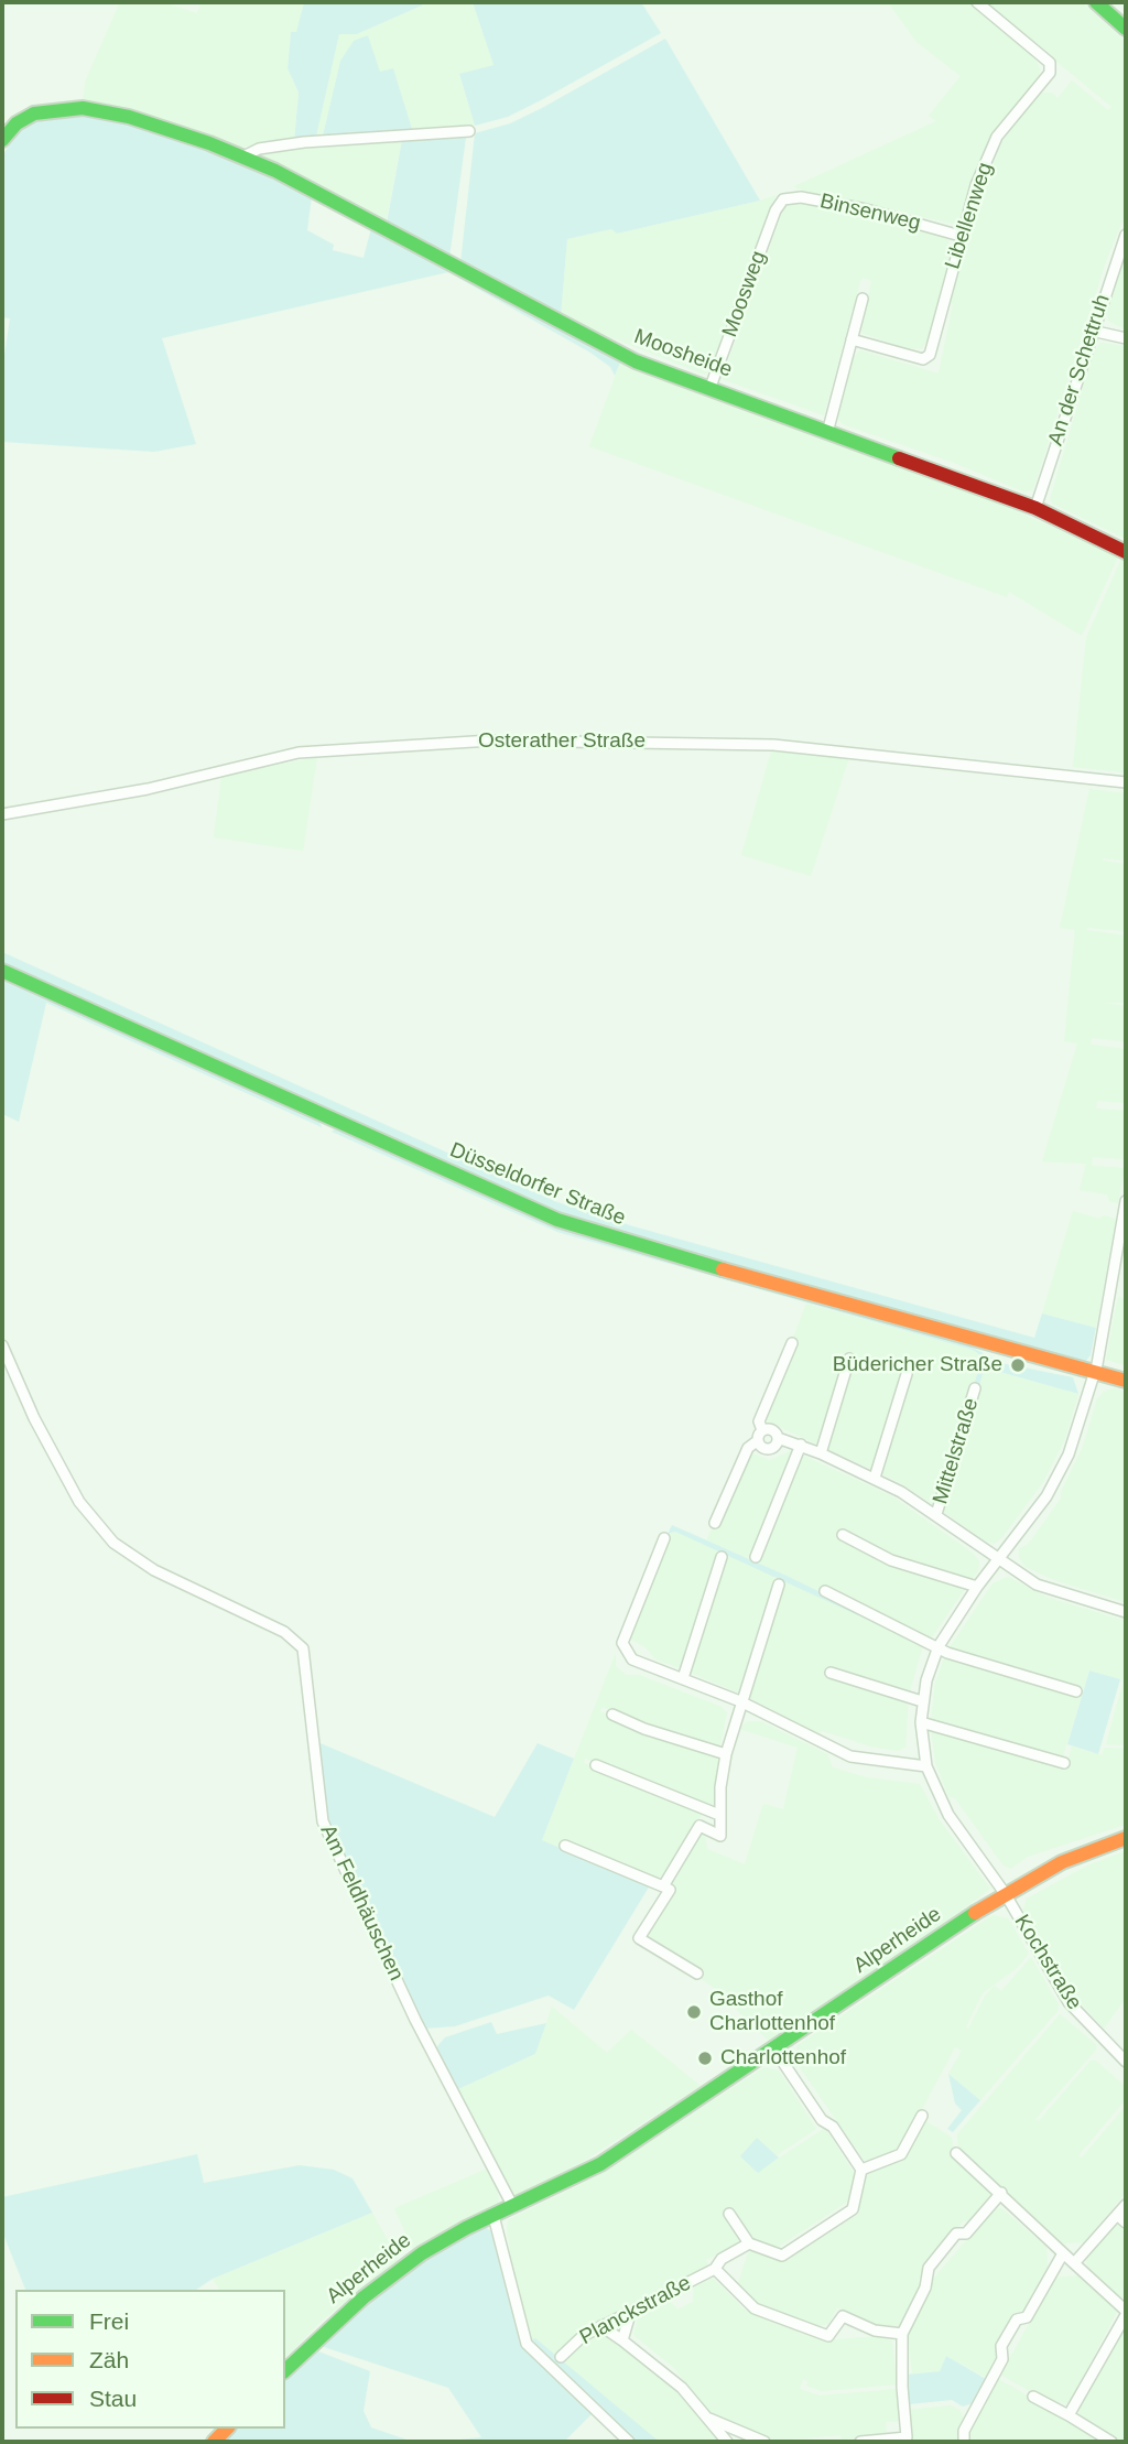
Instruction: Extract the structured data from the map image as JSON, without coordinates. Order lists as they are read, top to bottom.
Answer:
{
  "streets": {
    "street": [
      "Binsenweg",
      "Libellenweg",
      "Moosweg",
      "Moosheide",
      "An der Schettruh",
      "Osterather Straße",
      "Düsseldorfer Straße",
      "Mittelstraße",
      "Am Feldhäuschen",
      "Alperheide",
      "Kochstraße",
      "Planckstraße"
    ]
  },
  "crossings": [
    ["Binsenweg", "Libellenweg"],
    ["Binsenweg", "Moosweg"],
    ["Moosweg", "Moosheide"],
    ["Moosheide", "An der Schettruh"],
    ["Am Feldhäuschen", "Alperheide"],
    ["Alperheide", "Kochstraße"]
  ],
  "places": ["Büdericher Straße", "Gasthof Charlottenhof", "Charlottenhof"],
  "legend": ["Frei", "Zäh", "Stau"]
}
